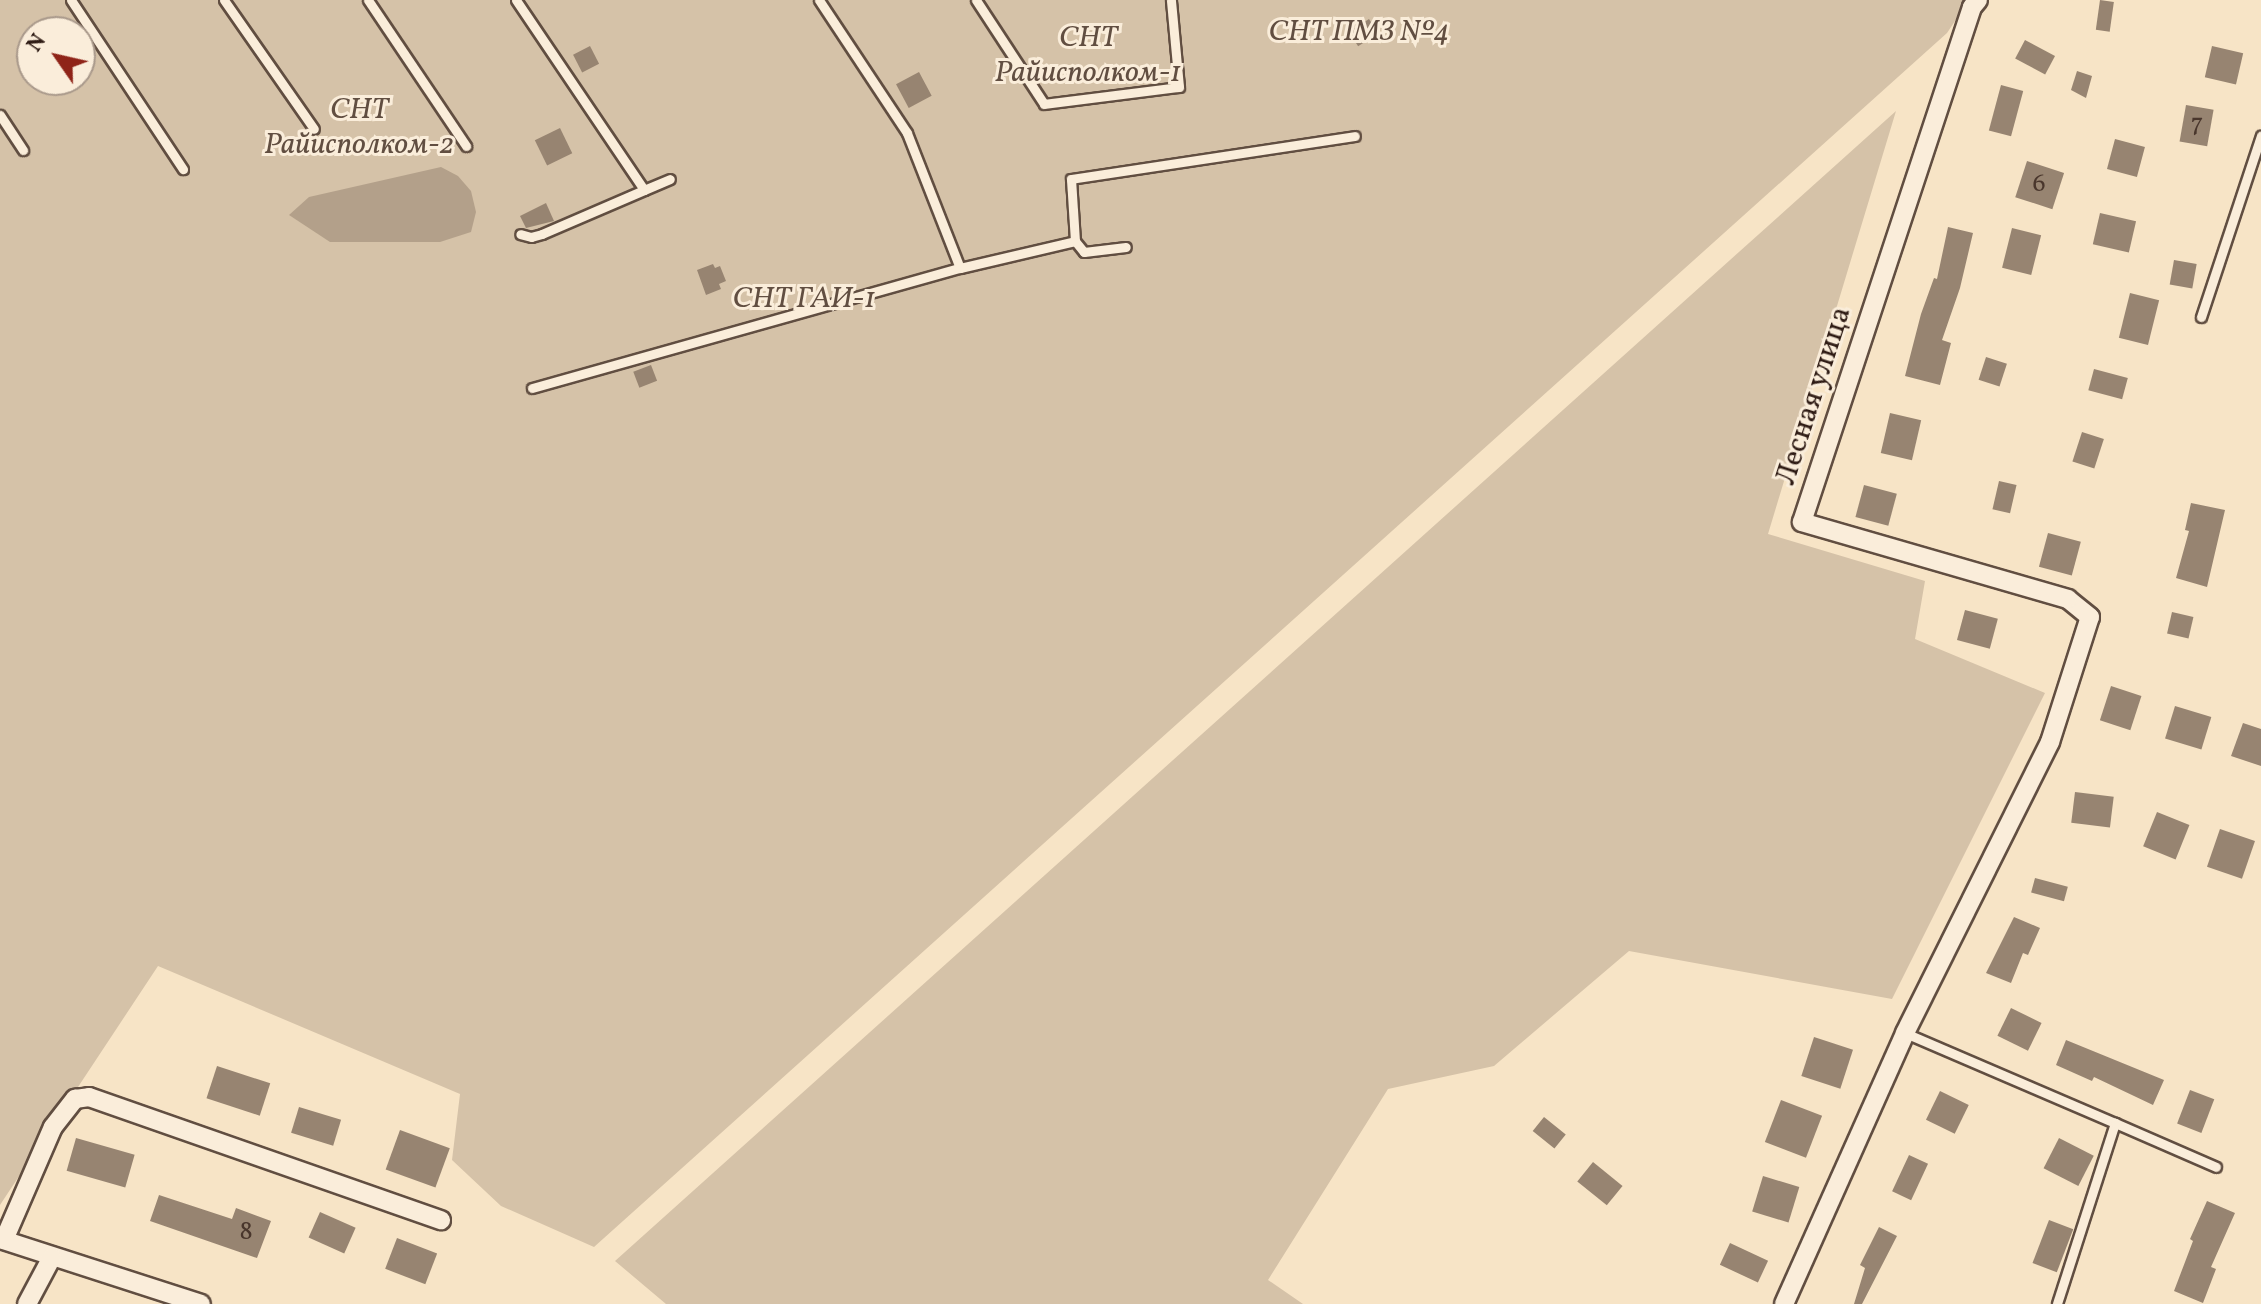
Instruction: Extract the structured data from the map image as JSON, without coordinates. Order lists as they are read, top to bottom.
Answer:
{
  "streets": {
    "street": ["Лесная улица"]
  },
  "parks": [
    "СНТ ПМЗ №4",
    "СНТ Райисполком-1",
    "СНТ Райисполком-2",
    "СНТ ГАИ-1"
  ],
  "house_numbers": ["7", "6", "8"],
  "north": "top left"
}
